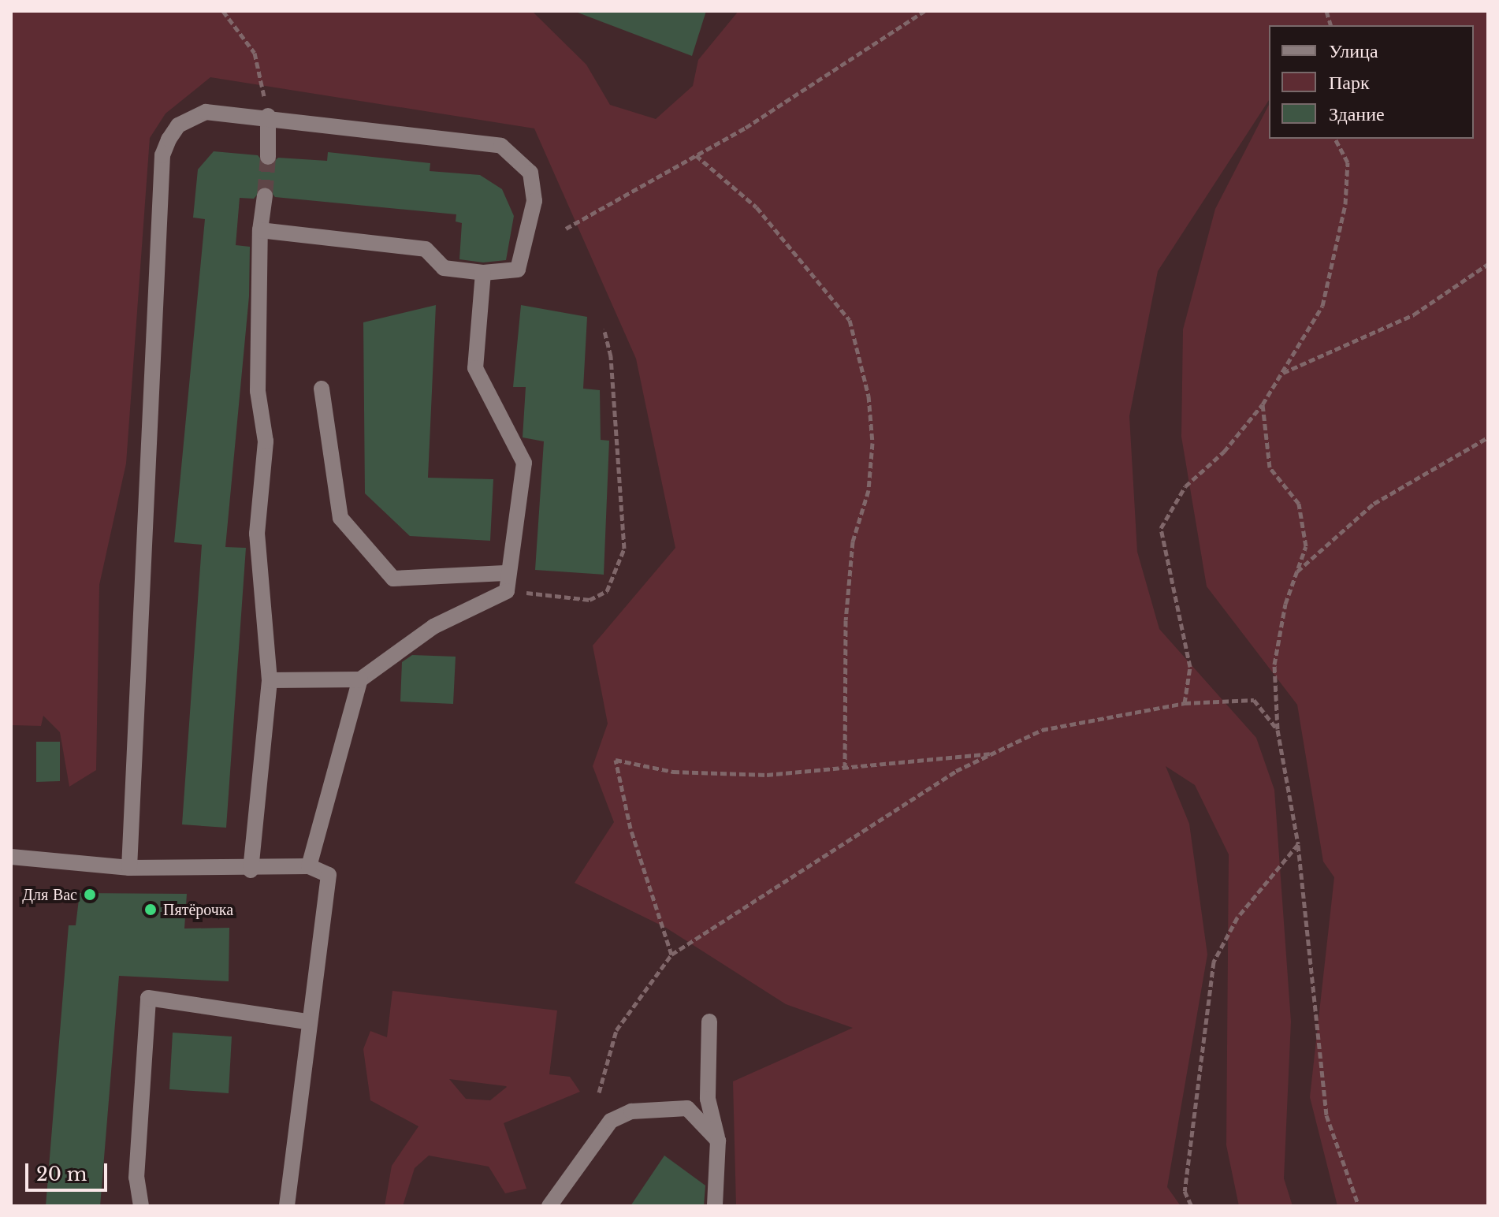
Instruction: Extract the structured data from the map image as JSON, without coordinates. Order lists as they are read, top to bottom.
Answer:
{
  "places": ["Для Вас", "Пятёрочка"],
  "legend": ["Улица", "Парк", "Здание"],
  "scale_bar": "20 m"
}
